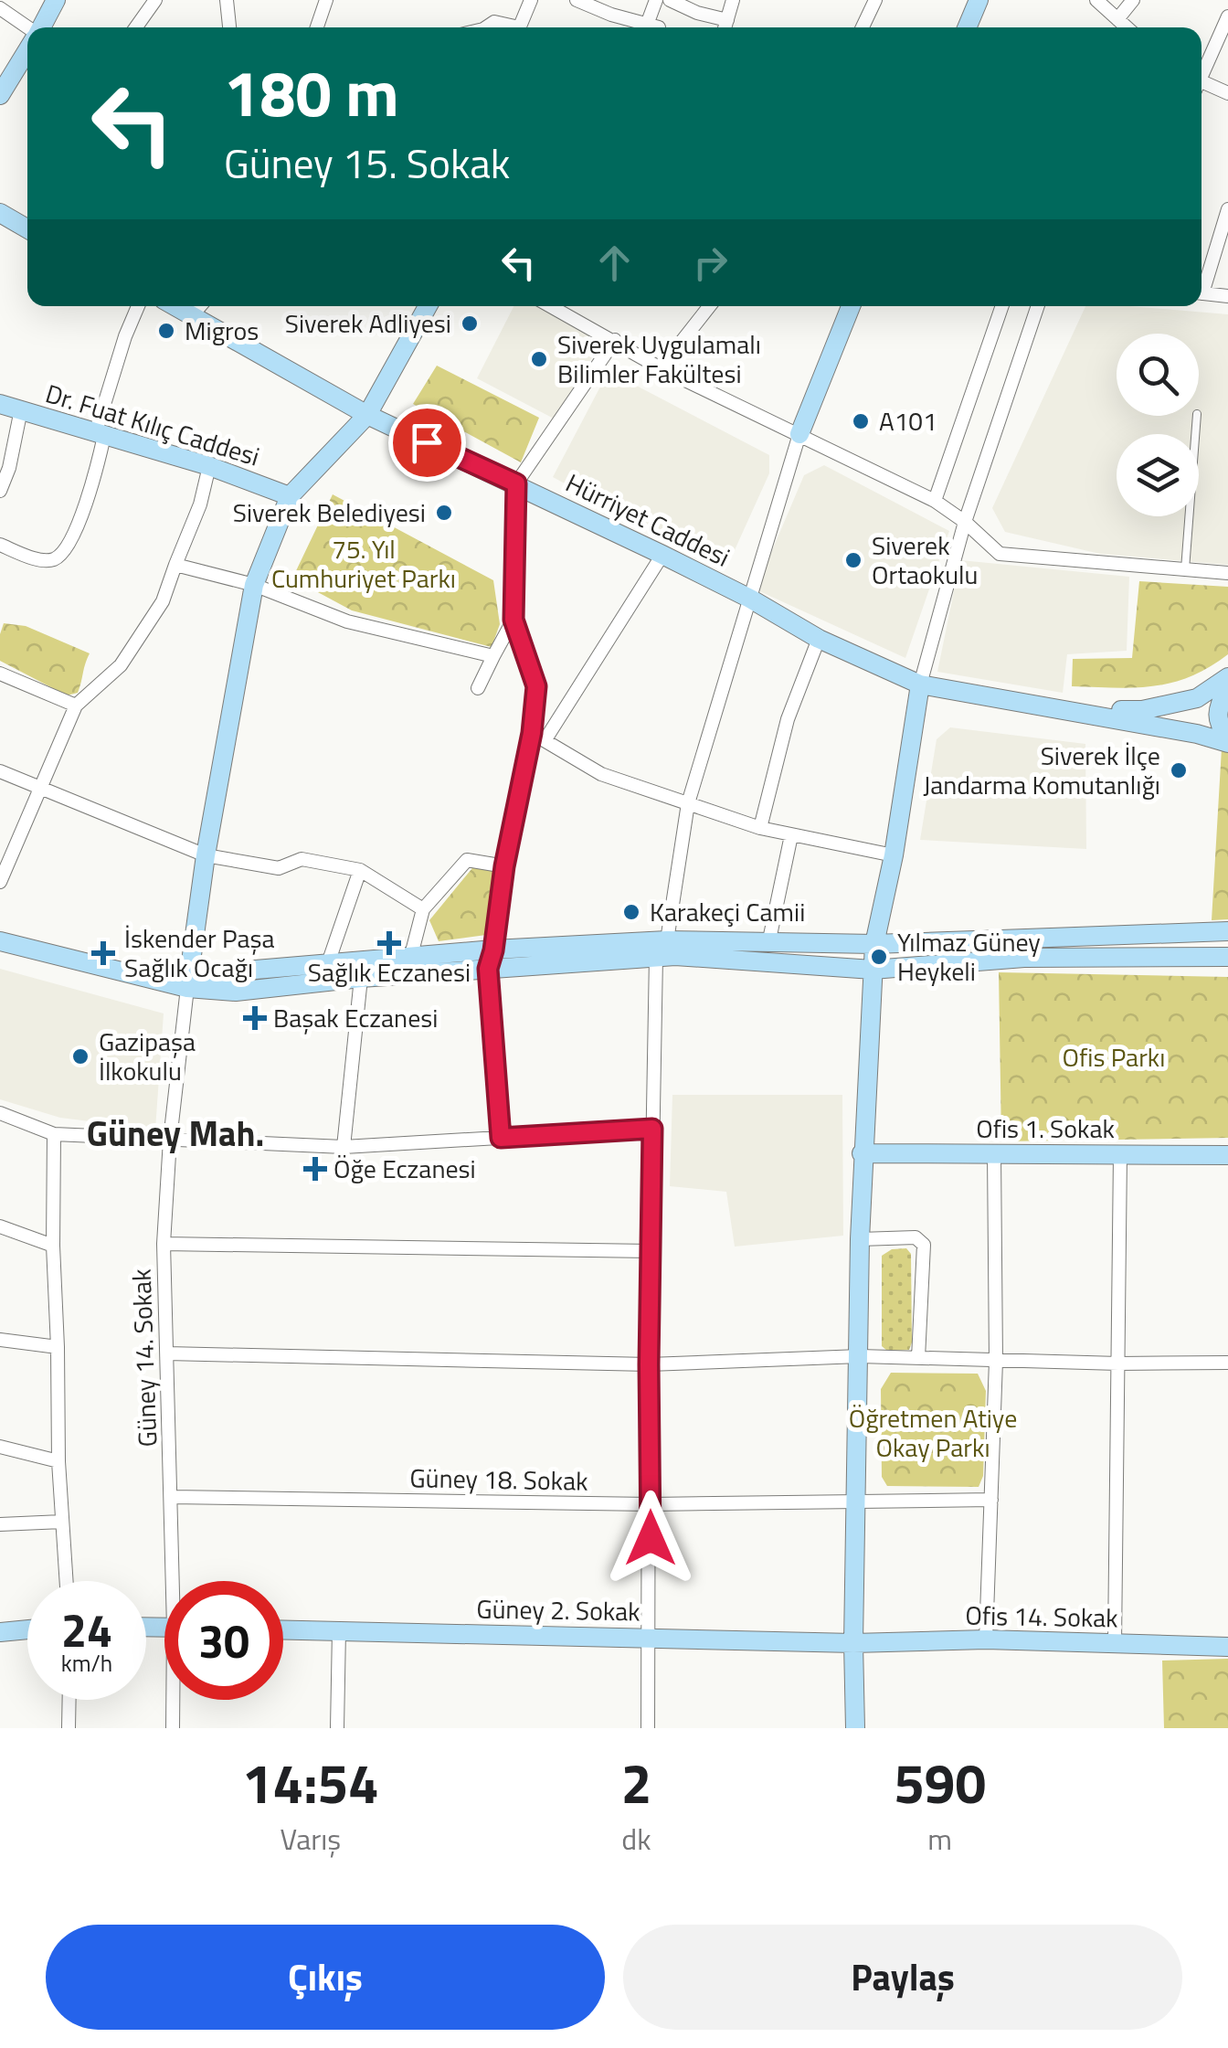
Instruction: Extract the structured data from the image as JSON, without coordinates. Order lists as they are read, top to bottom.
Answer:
{
  "streets": {
    "street": [
      "Dr. Fuat Kılıç Caddesi",
      "Hürriyet Caddesi",
      "Ofis 1. Sokak",
      "Güney 14. Sokak",
      "Güney 18. Sokak",
      "Güney 2. Sokak",
      "Ofis 14. Sokak"
    ]
  },
  "crossings": [
    ["Güney 14. Sokak", "Güney 18. Sokak"],
    ["Güney 2. Sokak", "Ofis 14. Sokak"]
  ],
  "districts": ["Güney Mah."],
  "parks": ["75. Yıl Cumhuriyet Parkı", "Ofis Parkı", "Öğretmen Atiye Okay Parkı"],
  "places": {
    "other": [
      "Siverek Adliyesi",
      "Migros",
      "Siverek Uygulamalı Bilimler Fakültesi",
      "A101",
      "Siverek Belediyesi",
      "Siverek Ortaokulu",
      "Siverek İlçe Jandarma Komutanlığı",
      "Karakeçi Camii",
      "Yılmaz Güney Heykeli",
      "Gazipaşa İlkokulu"
    ],
    "health": [
      "Sağlık Eczanesi",
      "İskender Paşa Sağlık Ocağı",
      "Başak Eczanesi",
      "Öğe Eczanesi"
    ]
  },
  "page": {
    "turn": ["180 m", "Güney 15. Sokak"],
    "speed": "24 km/h",
    "limit": "30",
    "eta": [
      "14:54",
      "Varış",
      "2",
      "dk",
      "590",
      "m"
    ],
    "buttons": ["Çıkış", "Paylaş"]
  }
}
